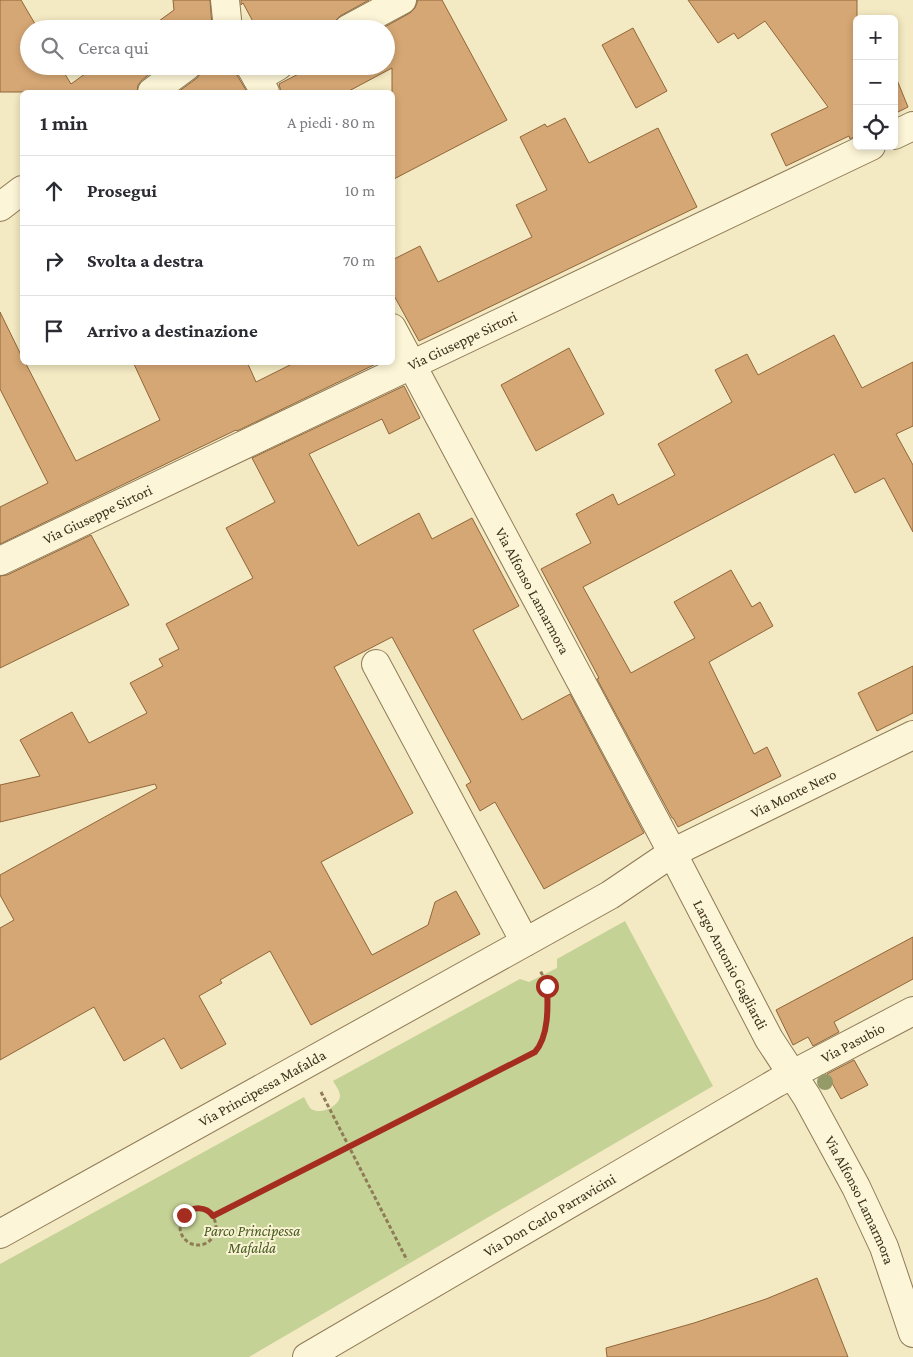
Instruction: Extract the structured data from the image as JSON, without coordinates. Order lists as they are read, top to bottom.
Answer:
{
  "streets": {
    "street": [
      "Via Giuseppe Sirtori",
      "Via Alfonso Lamarmora",
      "Via Monte Nero",
      "Largo Antonio Gagliardi",
      "Via Pasubio",
      "Via Principessa Mafalda",
      "Via Don Carlo Parravicini"
    ]
  },
  "crossings": [
    ["Via Giuseppe Sirtori", "Via Alfonso Lamarmora"],
    ["Via Alfonso Lamarmora", "Via Monte Nero"],
    ["Via Alfonso Lamarmora", "Largo Antonio Gagliardi"],
    ["Via Alfonso Lamarmora", "Via Pasubio"],
    ["Via Alfonso Lamarmora", "Via Principessa Mafalda"],
    ["Via Alfonso Lamarmora", "Via Don Carlo Parravicini"],
    ["Via Monte Nero", "Largo Antonio Gagliardi"],
    ["Via Monte Nero", "Via Principessa Mafalda"],
    ["Largo Antonio Gagliardi", "Via Pasubio"],
    ["Largo Antonio Gagliardi", "Via Principessa Mafalda"],
    ["Largo Antonio Gagliardi", "Via Don Carlo Parravicini"],
    ["Via Pasubio", "Via Don Carlo Parravicini"]
  ],
  "parks": ["Parco Principessa Mafalda"],
  "page": {
    "map_buttons": ["+", "−"],
    "search": "Cerca qui",
    "heading": ["1 min", "A piedi · 80 m"],
    "list": [
      ["Prosegui", "10 m"],
      ["Svolta a destra", "70 m"],
      "Arrivo a destinazione"
    ]
  }
}
